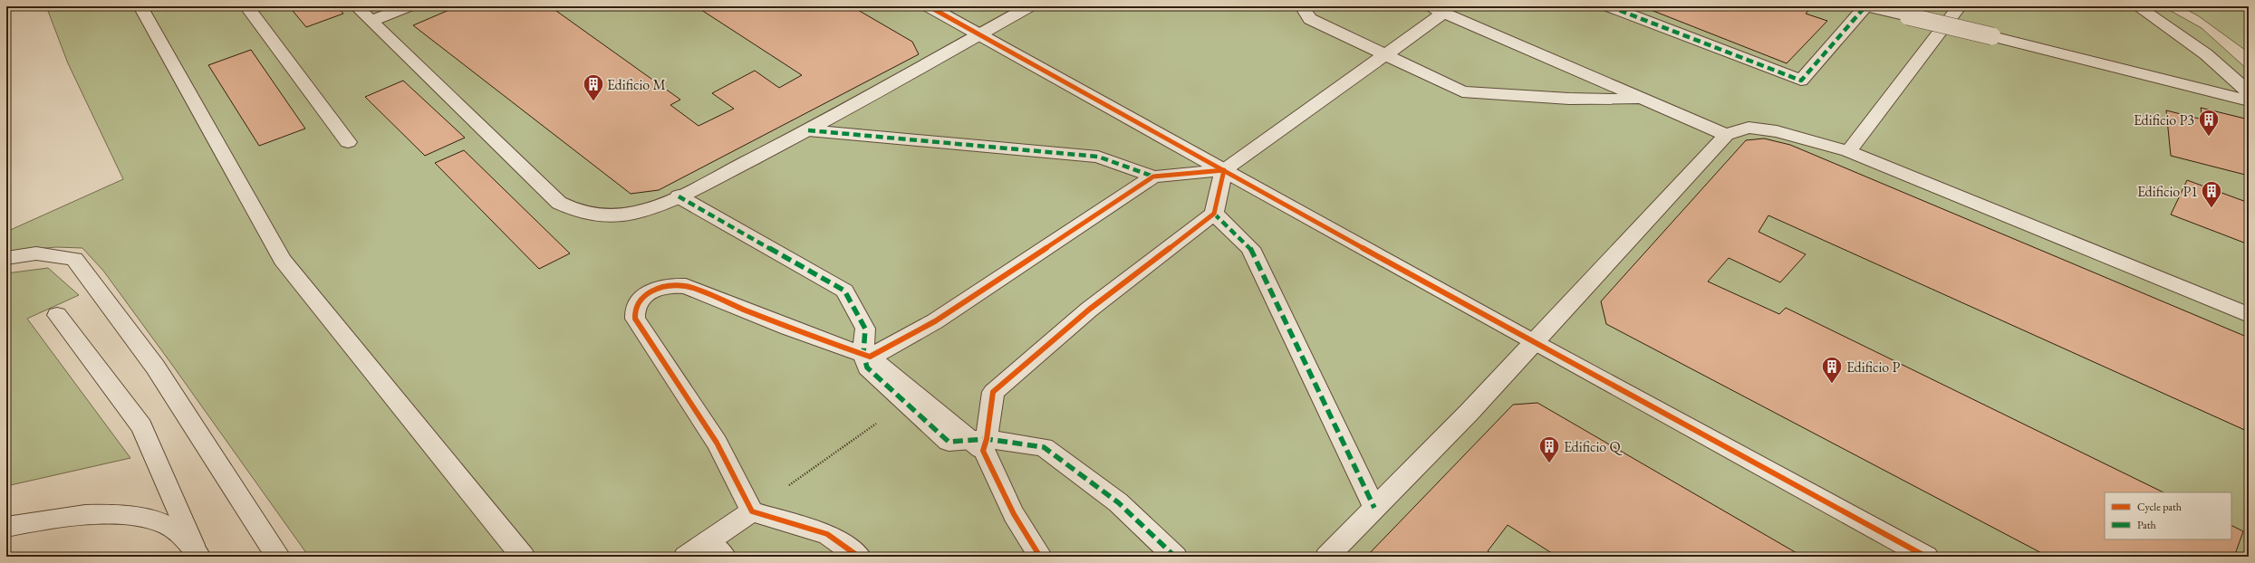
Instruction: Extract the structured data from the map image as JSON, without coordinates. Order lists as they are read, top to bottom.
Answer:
{
  "places": {
    "building": [
      "Edificio M",
      "Edificio P3",
      "Edificio P1",
      "Edificio P",
      "Edificio Q"
    ]
  },
  "legend": ["Cycle path", "Path"]
}
